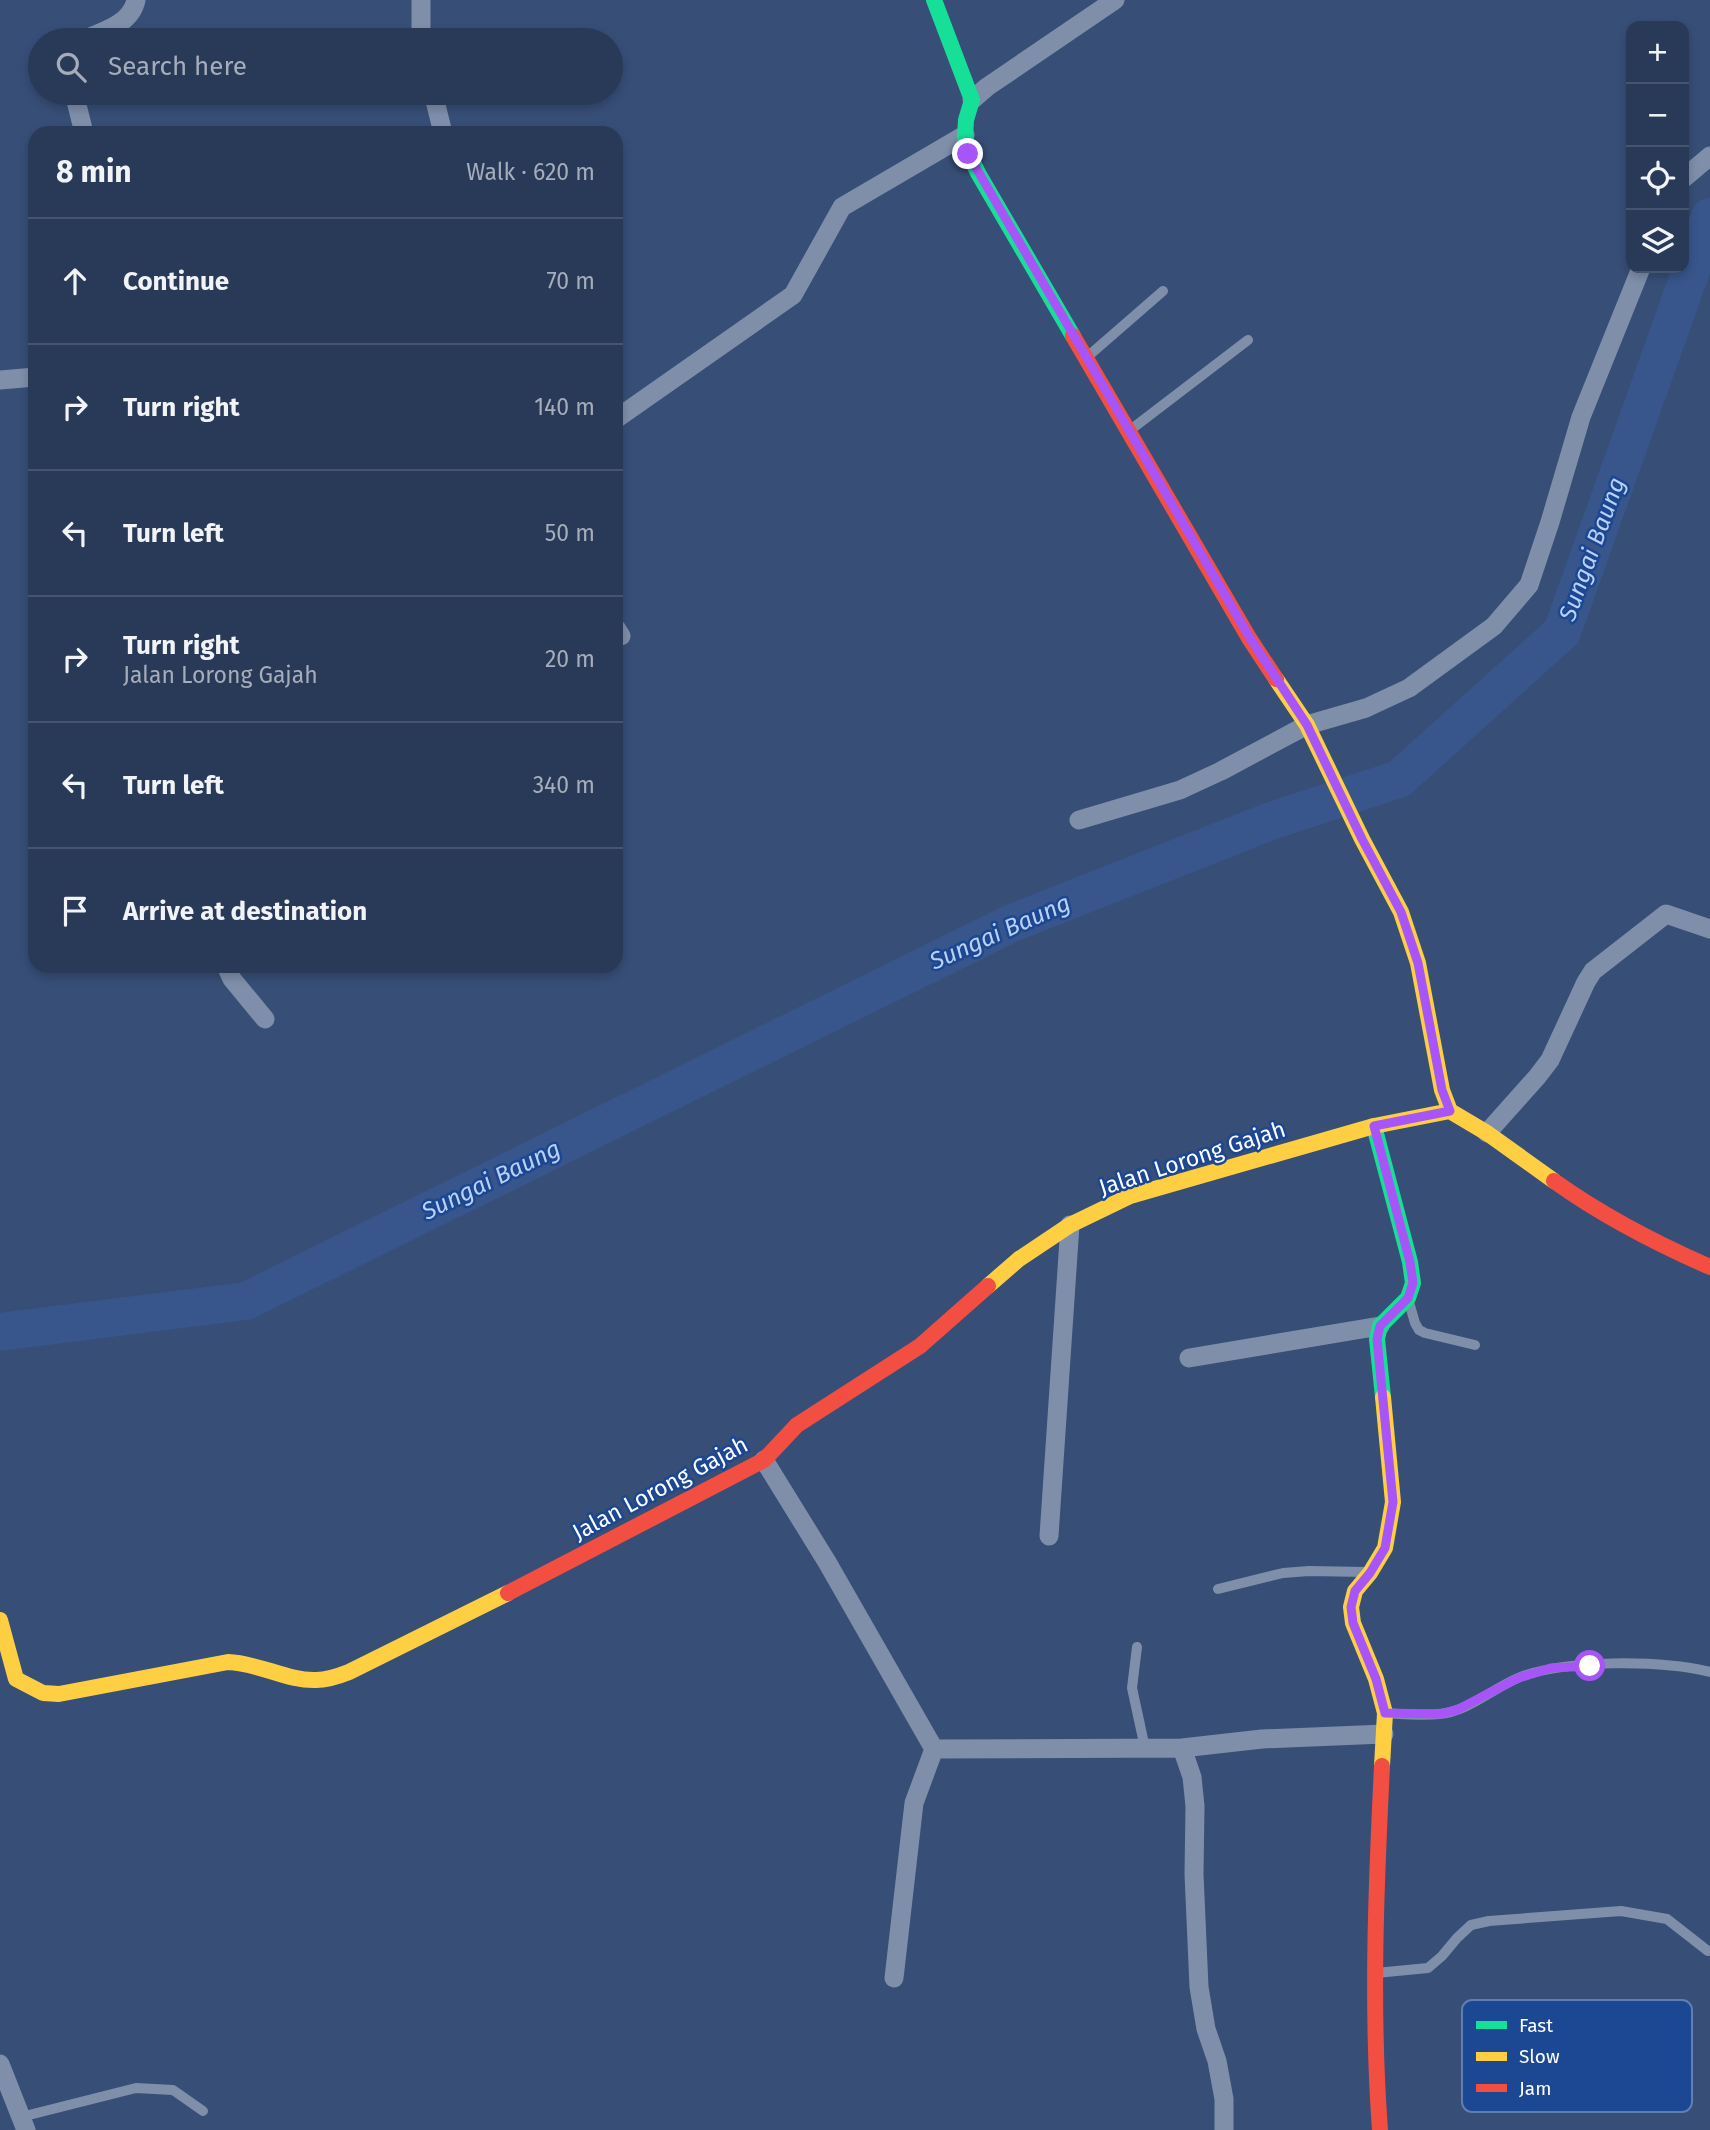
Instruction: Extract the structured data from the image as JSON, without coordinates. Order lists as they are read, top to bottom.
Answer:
{
  "streets": {
    "street": ["Jalan Lorong Gajah"]
  },
  "water": ["Sungai Baung"],
  "legend": ["Fast", "Slow", "Jam"],
  "page": {
    "map_buttons": ["+", "−"],
    "search": "Search here",
    "heading": ["8 min", "Walk · 620 m"],
    "list": [
      ["Continue", "70 m"],
      ["Turn right", "140 m"],
      ["Turn left", "50 m"],
      ["Turn right", "Jalan Lorong Gajah", "20 m"],
      ["Turn left", "340 m"],
      "Arrive at destination"
    ]
  }
}
